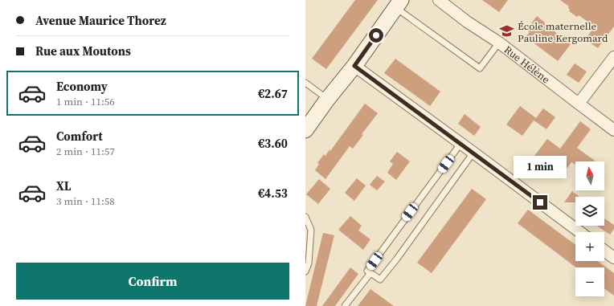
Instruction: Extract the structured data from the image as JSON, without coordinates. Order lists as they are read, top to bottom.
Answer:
{
  "streets": {
    "street": ["Rue Hélène"]
  },
  "places": {
    "school or university": ["École maternelle Pauline Kergomard"]
  },
  "north": "top",
  "page": {
    "banner": ["Avenue Maurice Thorez", "Rue aux Moutons"],
    "list": [
      {
        "name": "Economy",
        "note": "1 min · 11:56",
        "value": "€2.67"
      },
      {
        "name": "Comfort",
        "note": "2 min · 11:57",
        "value": "€3.60"
      },
      {
        "name": "XL",
        "note": "3 min · 11:58",
        "value": "€4.53"
      }
    ],
    "bubble": "1 min",
    "map_buttons": ["+", "−"],
    "buttons": "Confirm"
  }
}
